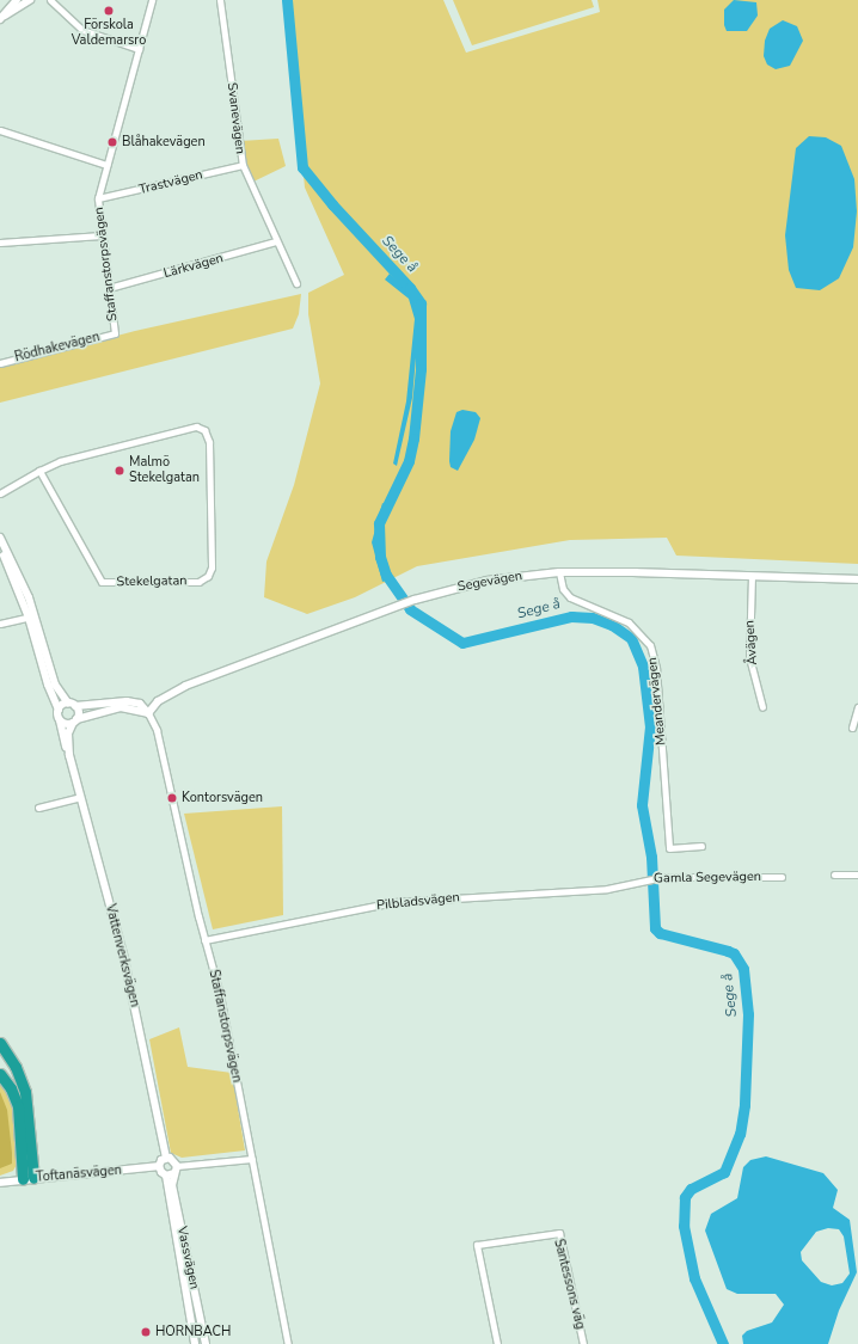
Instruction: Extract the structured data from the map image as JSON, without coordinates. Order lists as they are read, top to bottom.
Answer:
{
  "streets": {
    "street": [
      "Svanevägen",
      "Trastvägen",
      "Staffanstorpsvägen",
      "Lärkvägen",
      "Rödhakevägen",
      "Stekelgatan",
      "Segevägen",
      "Åvägen",
      "Meandervägen",
      "Gamla Segevägen",
      "Pilbladsvägen",
      "Vattenverksvägen",
      "Toftanäsvägen",
      "Vassvägen",
      "Santessons väg"
    ]
  },
  "crossings": [
    ["Svanevägen", "Trastvägen"],
    ["Svanevägen", "Lärkvägen"],
    ["Trastvägen", "Staffanstorpsvägen"],
    ["Staffanstorpsvägen", "Lärkvägen"],
    ["Staffanstorpsvägen", "Rödhakevägen"],
    ["Staffanstorpsvägen", "Segevägen"],
    ["Staffanstorpsvägen", "Pilbladsvägen"],
    ["Segevägen", "Åvägen"],
    ["Segevägen", "Meandervägen"],
    ["Gamla Segevägen", "Pilbladsvägen"]
  ],
  "water": ["Sege å"],
  "places": [
    "Förskola Valdemarsro",
    "Blåhakevägen",
    "Malmö Stekelgatan",
    "Kontorsvägen",
    "HORNBACH"
  ]
}
